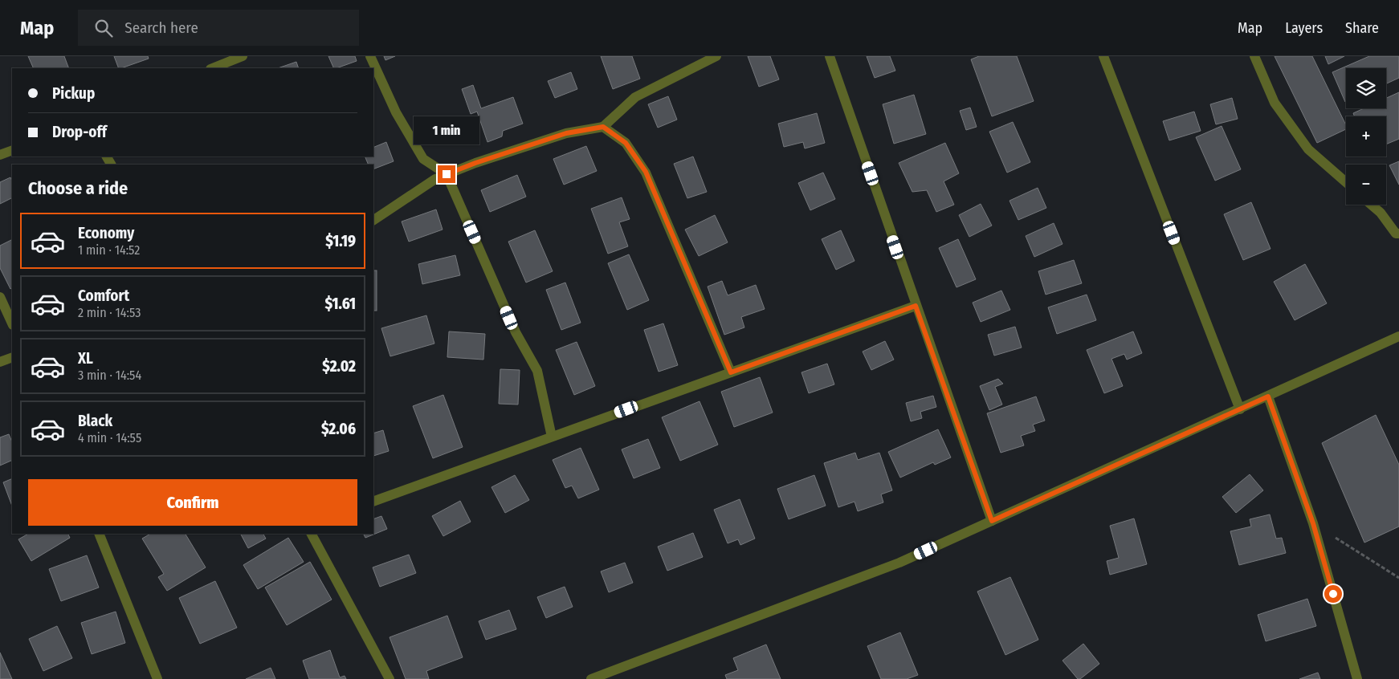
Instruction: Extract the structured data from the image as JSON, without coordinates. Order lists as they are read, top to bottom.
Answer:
{
  "page": {
    "header": "Map",
    "search": "Search here",
    "nav": ["Map", "Layers", "Share"],
    "map_buttons": ["+", "−"],
    "banner": ["Pickup", "Drop-off"],
    "bubble": "1 min",
    "heading": "Choose a ride",
    "list": [
      {
        "name": "Economy",
        "note": "1 min · 14:52",
        "value": "$1.19"
      },
      {
        "name": "Comfort",
        "note": "2 min · 14:53",
        "value": "$1.61"
      },
      {
        "name": "XL",
        "note": "3 min · 14:54",
        "value": "$2.02"
      },
      {
        "name": "Black",
        "note": "4 min · 14:55",
        "value": "$2.06"
      }
    ],
    "buttons": "Confirm"
  }
}
